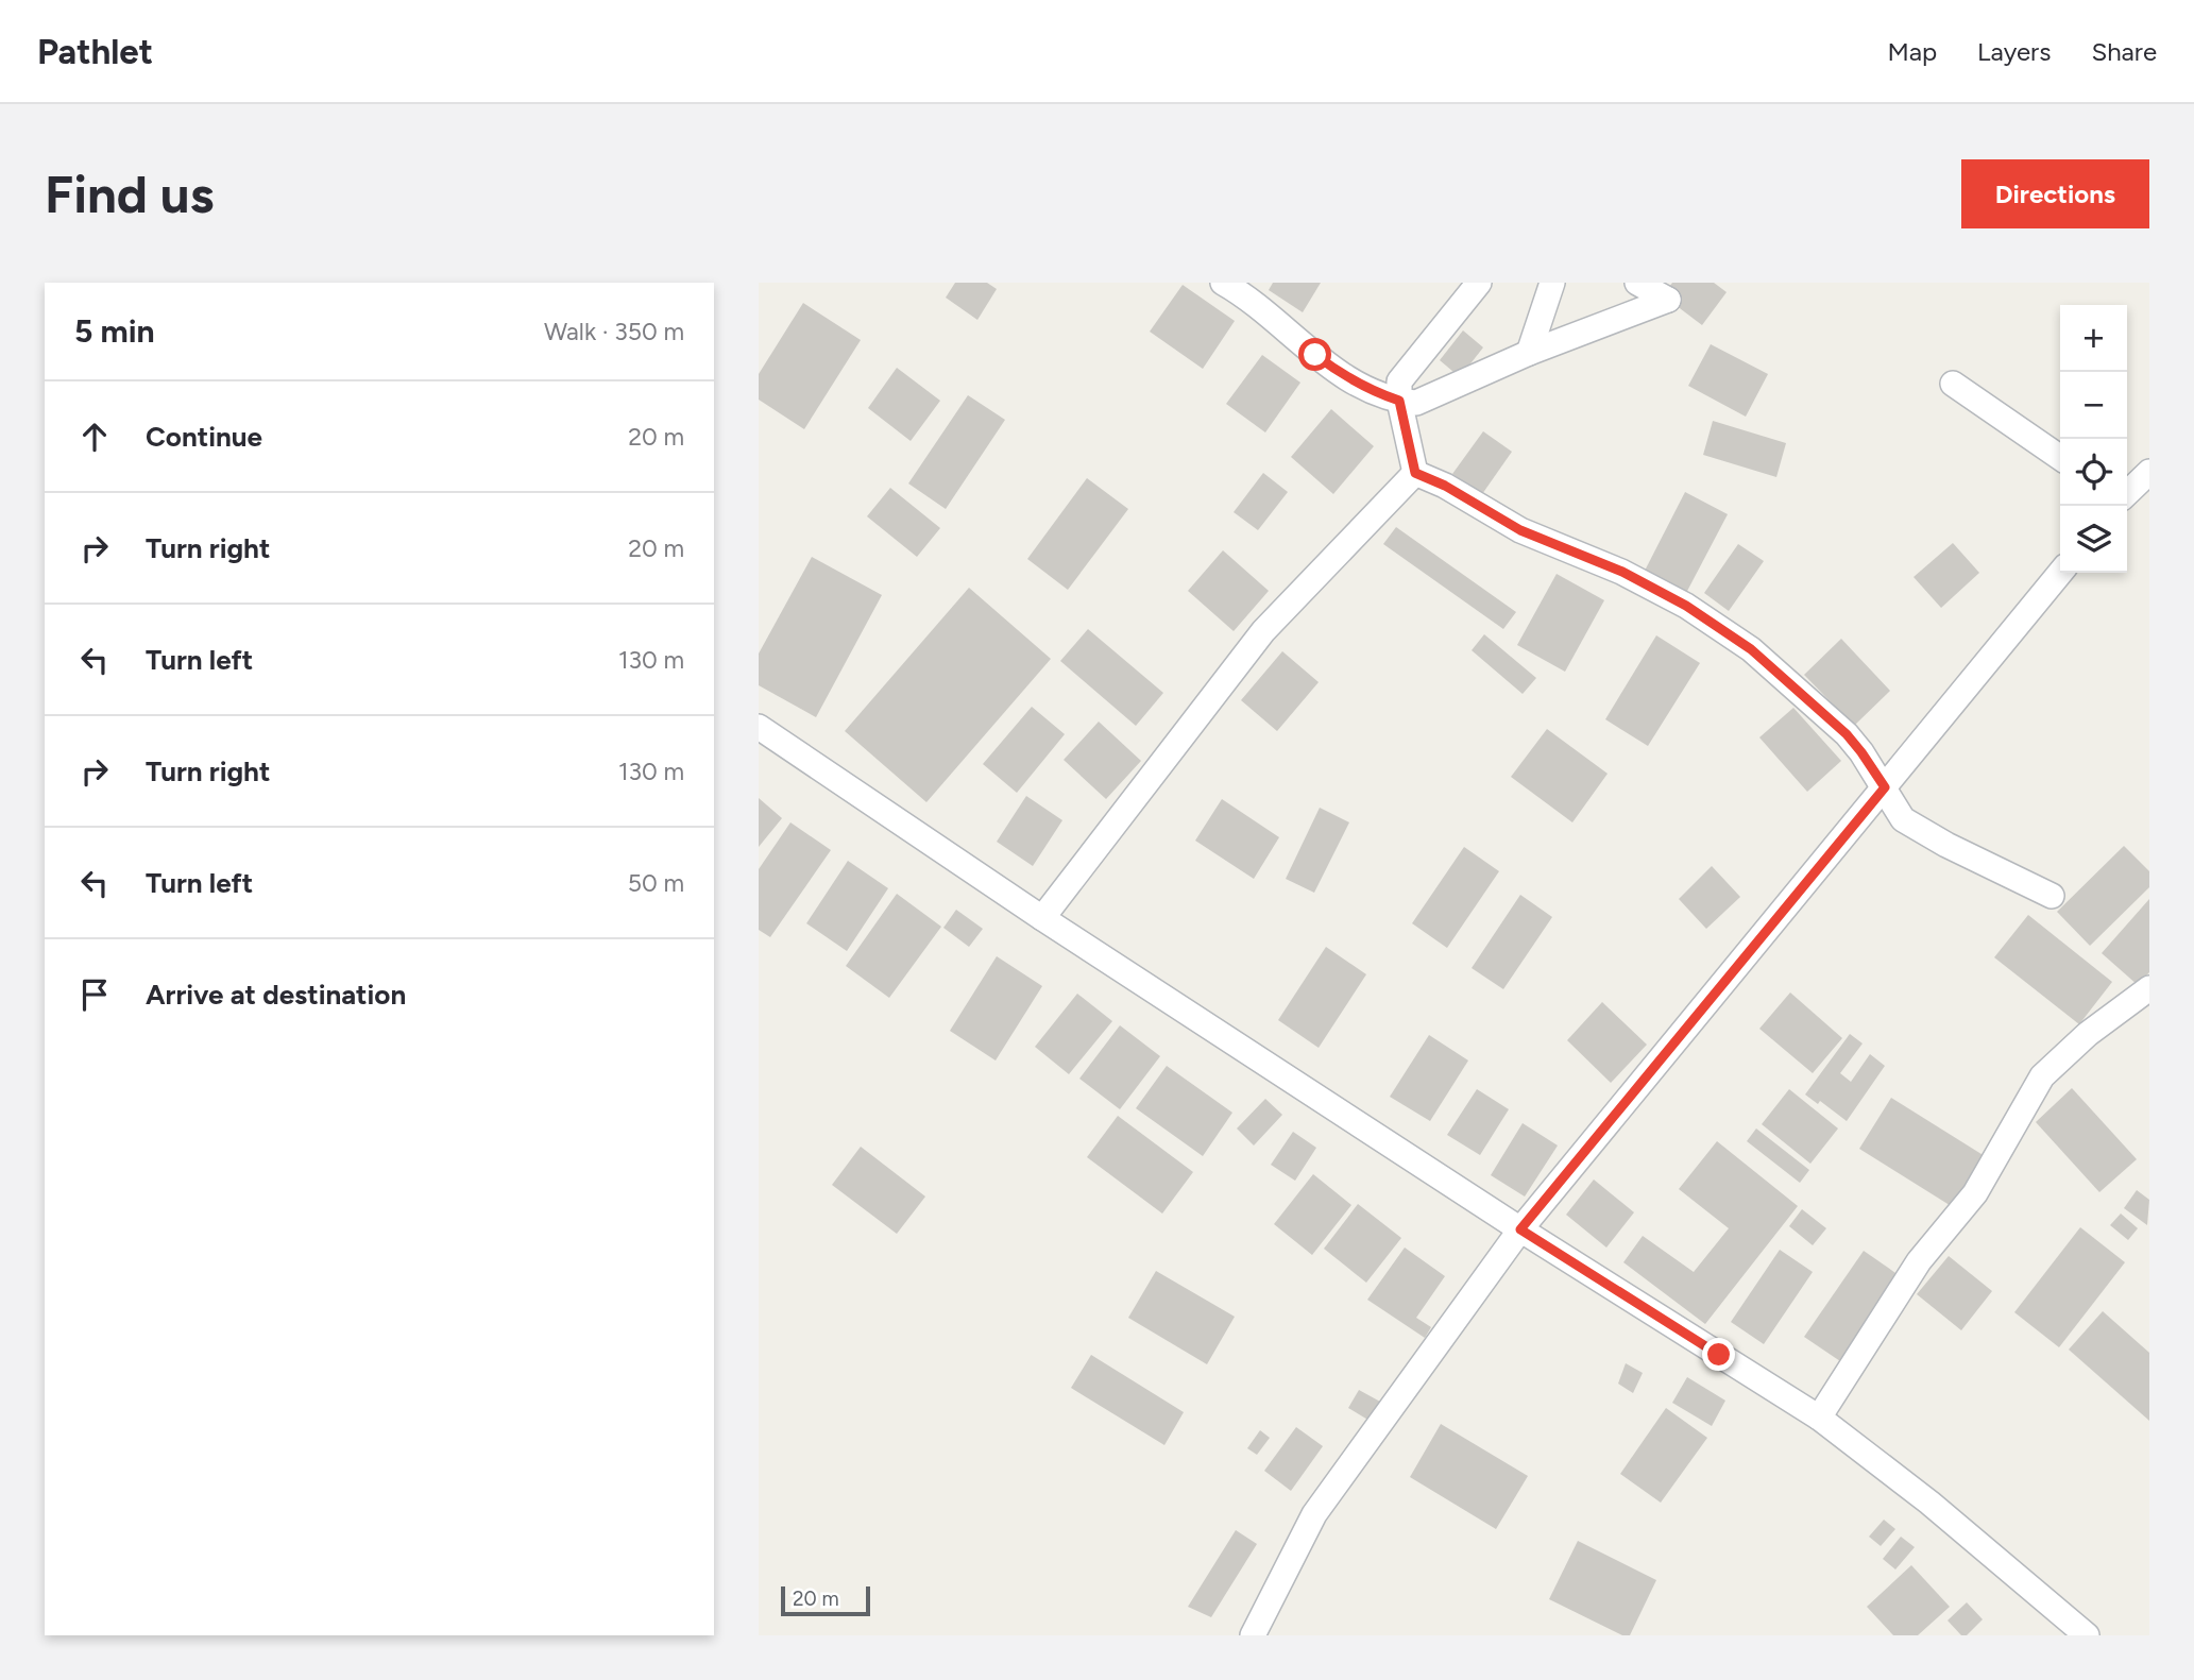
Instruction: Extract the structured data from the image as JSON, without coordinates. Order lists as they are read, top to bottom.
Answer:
{
  "scale_bar": "20 m",
  "page": {
    "header": "Pathlet",
    "nav": ["Map", "Layers", "Share"],
    "buttons": "Directions",
    "title": "Find us",
    "heading": ["5 min", "Walk · 350 m"],
    "map_buttons": ["+", "−"],
    "list": [
      ["Continue", "20 m"],
      ["Turn right", "20 m"],
      ["Turn left", "130 m"],
      ["Turn right", "130 m"],
      ["Turn left", "50 m"],
      "Arrive at destination"
    ],
    "scale": "20 m"
  }
}
